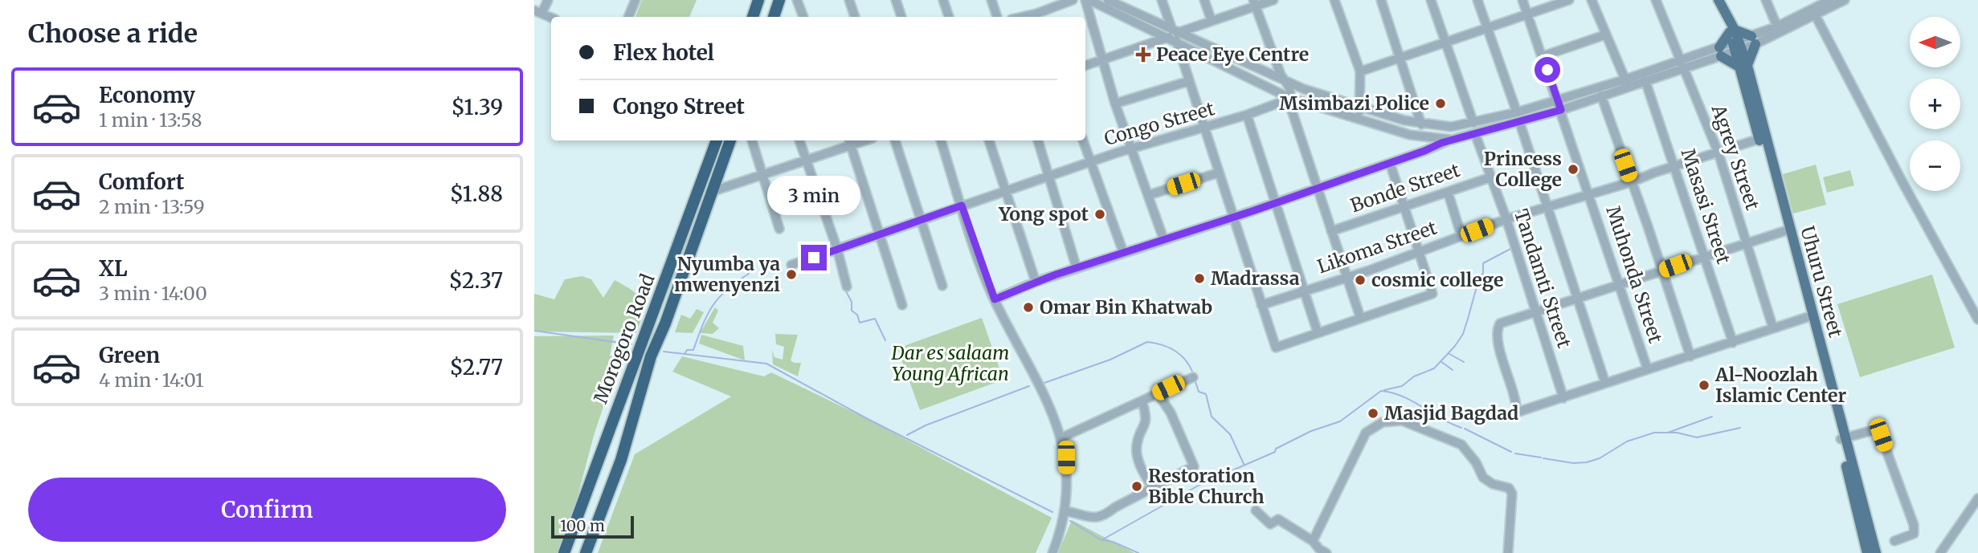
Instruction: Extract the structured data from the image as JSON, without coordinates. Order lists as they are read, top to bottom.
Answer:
{
  "streets": {
    "highway": ["Morogoro Road"],
    "main road": ["Uhuru Street"],
    "street": [
      "Congo Street",
      "Agrey Street",
      "Bonde Street",
      "Masasi Street",
      "Likoma Street",
      "Muhonda Street",
      "Tandamti Street"
    ]
  },
  "crossings": [
    ["Agrey Street", "Likoma Street"],
    ["Bonde Street", "Tandamti Street"],
    ["Masasi Street", "Likoma Street"],
    ["Likoma Street", "Muhonda Street"],
    ["Likoma Street", "Tandamti Street"],
    ["Likoma Street", "Uhuru Street"]
  ],
  "parks": ["Dar es salaam Young African"],
  "places": {
    "health": ["Peace Eye Centre"],
    "other": [
      "Msimbazi Police",
      "Princess College",
      "Yong spot",
      "Nyumba ya mwenyenzi",
      "Madrassa",
      "cosmic college",
      "Omar Bin Khatwab",
      "Al-Noozlah Islamic Center",
      "Masjid Bagdad",
      "Restoration Bible Church"
    ]
  },
  "scale_bar": "100 m",
  "north": "left",
  "page": {
    "heading": "Choose a ride",
    "map_buttons": ["+", "−"],
    "banner": ["Flex hotel", "Congo Street"],
    "list": [
      {
        "name": "Economy",
        "note": "1 min · 13:58",
        "value": "$1.39"
      },
      {
        "name": "Comfort",
        "note": "2 min · 13:59",
        "value": "$1.88"
      },
      {
        "name": "XL",
        "note": "3 min · 14:00",
        "value": "$2.37"
      },
      {
        "name": "Green",
        "note": "4 min · 14:01",
        "value": "$2.77"
      }
    ],
    "bubble": "3 min",
    "buttons": "Confirm",
    "scale": "100 m"
  }
}
